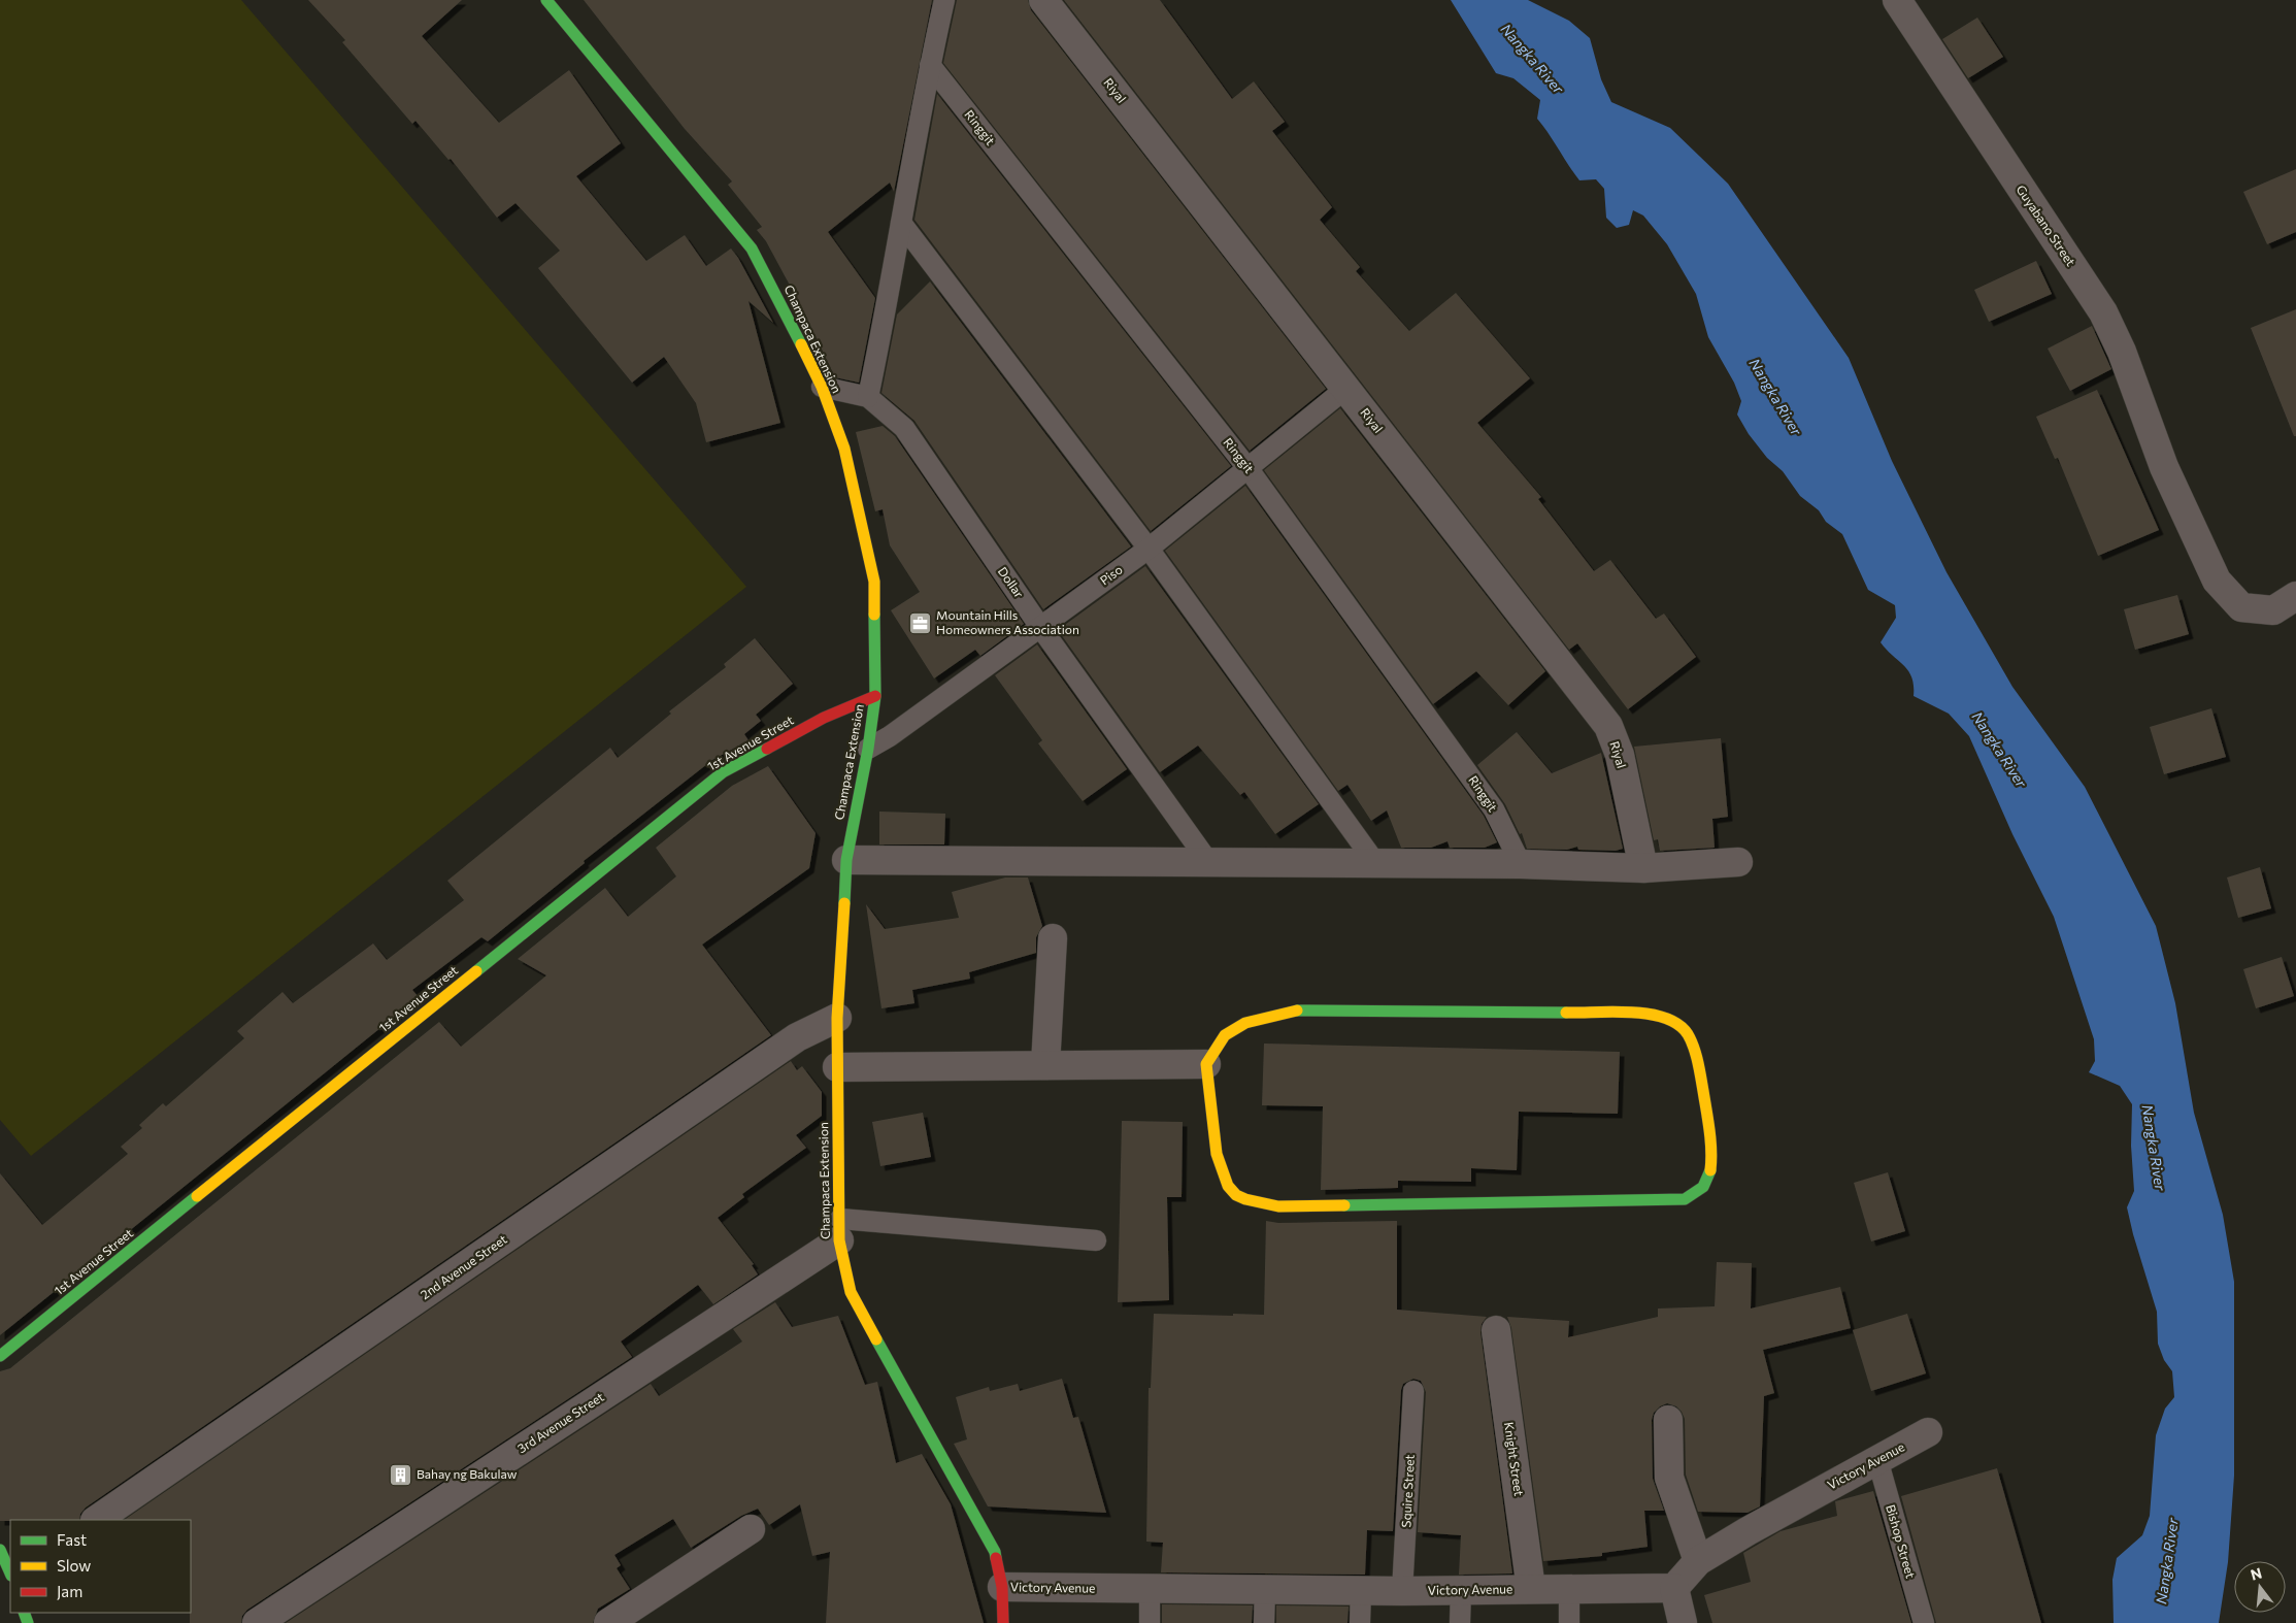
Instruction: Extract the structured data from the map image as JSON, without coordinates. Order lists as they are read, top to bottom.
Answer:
{
  "streets": {
    "street": [
      "Riyal",
      "Guyabano Street",
      "Champaca Extension",
      "1st Avenue Street",
      "2nd Avenue Street",
      "3rd Avenue Street",
      "Knight Street",
      "Victory Avenue"
    ],
    "lane": [
      "Ringgit",
      "Piso",
      "Dollar",
      "Squire Street",
      "Bishop Street"
    ]
  },
  "crossings": [
    ["Riyal", "Piso"],
    ["Ringgit", "Piso"],
    ["Champaca Extension", "Piso"],
    ["Champaca Extension", "Dollar"],
    ["Champaca Extension", "1st Avenue Street"],
    ["Champaca Extension", "2nd Avenue Street"],
    ["Champaca Extension", "3rd Avenue Street"],
    ["Champaca Extension", "Victory Avenue"],
    ["Piso", "Dollar"],
    ["Knight Street", "Victory Avenue"],
    ["Victory Avenue", "Squire Street"],
    ["Victory Avenue", "Bishop Street"]
  ],
  "water": ["Nangka River"],
  "places": {
    "office": ["Mountain Hills Homeowners Association"],
    "building": ["Bahay ng Bakulaw"]
  },
  "legend": ["Fast", "Slow", "Jam"],
  "north": "top"
}
